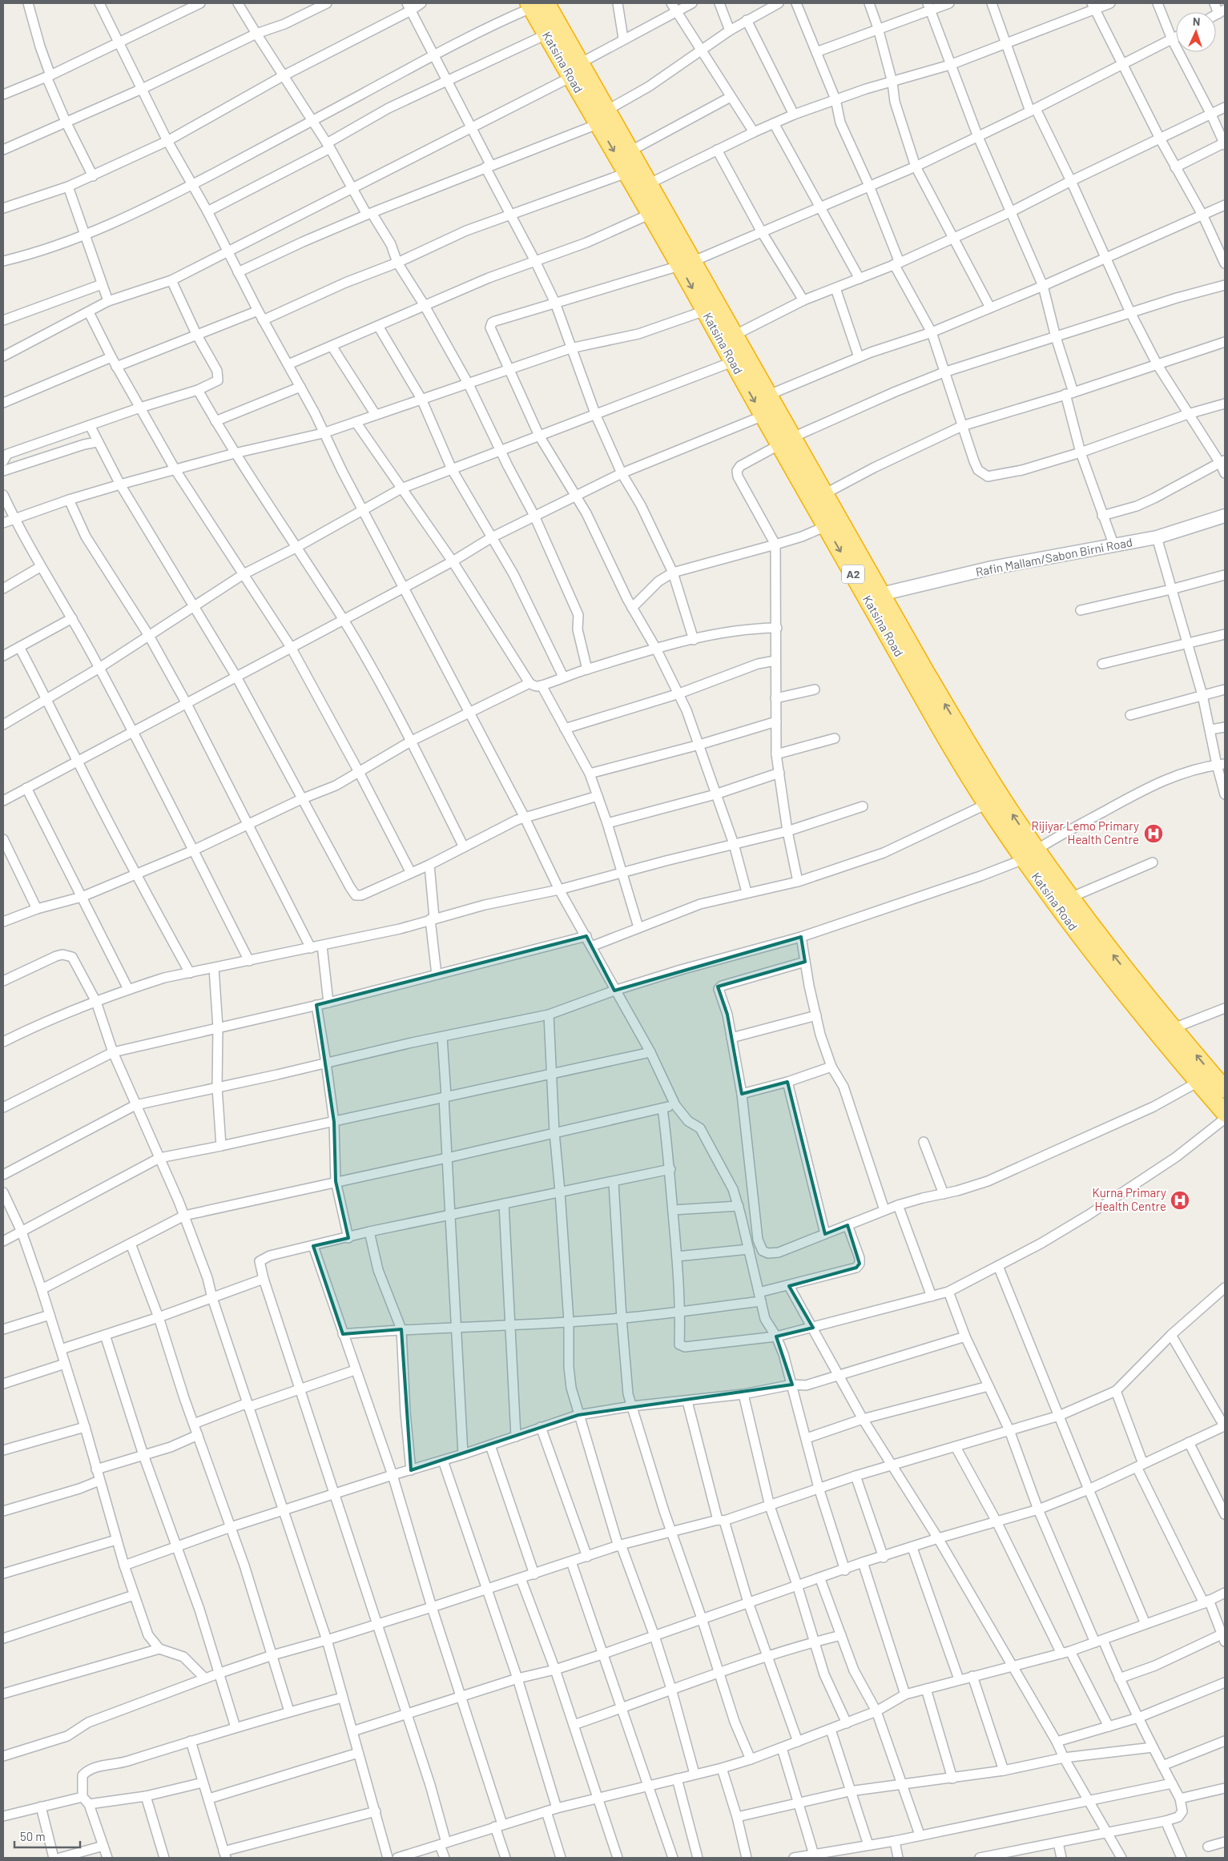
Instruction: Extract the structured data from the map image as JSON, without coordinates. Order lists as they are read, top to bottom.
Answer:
{
  "streets": {
    "highway": ["Katsina Road", "A2"],
    "street": ["Rafin Mallam/Sabon Birni Road"]
  },
  "crossings": [
    ["Katsina Road", "Rafin Mallam/Sabon Birni Road"]
  ],
  "places": {
    "hospital": ["Rijiyar Lemo Primary Health Centre", "Kurna Primary Health Centre"]
  },
  "scale_bar": "50 m",
  "north": "top"
}
